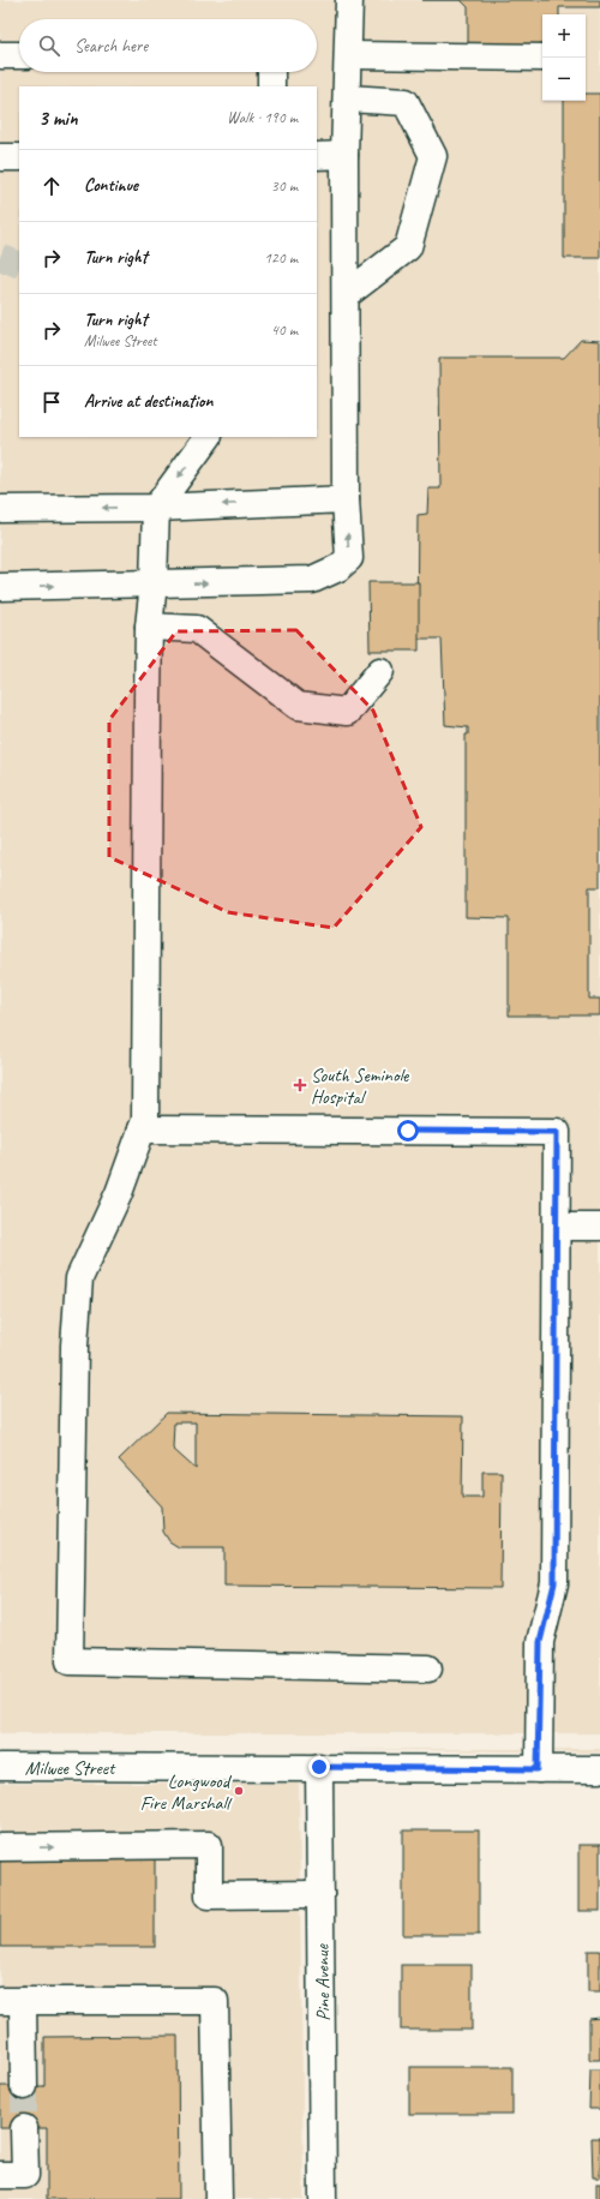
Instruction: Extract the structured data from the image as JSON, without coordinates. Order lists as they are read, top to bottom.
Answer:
{
  "streets": {
    "street": ["Milwee Street", "Pine Avenue"]
  },
  "crossings": [
    ["Milwee Street", "Pine Avenue"]
  ],
  "places": {
    "health": ["South Seminole Hospital"],
    "other": ["Longwood Fire Marshall"]
  },
  "page": {
    "map_buttons": ["+", "−"],
    "search": "Search here",
    "heading": ["3 min", "Walk · 190 m"],
    "list": [
      ["Continue", "30 m"],
      ["Turn right", "120 m"],
      ["Turn right", "Milwee Street", "40 m"],
      "Arrive at destination"
    ]
  }
}
